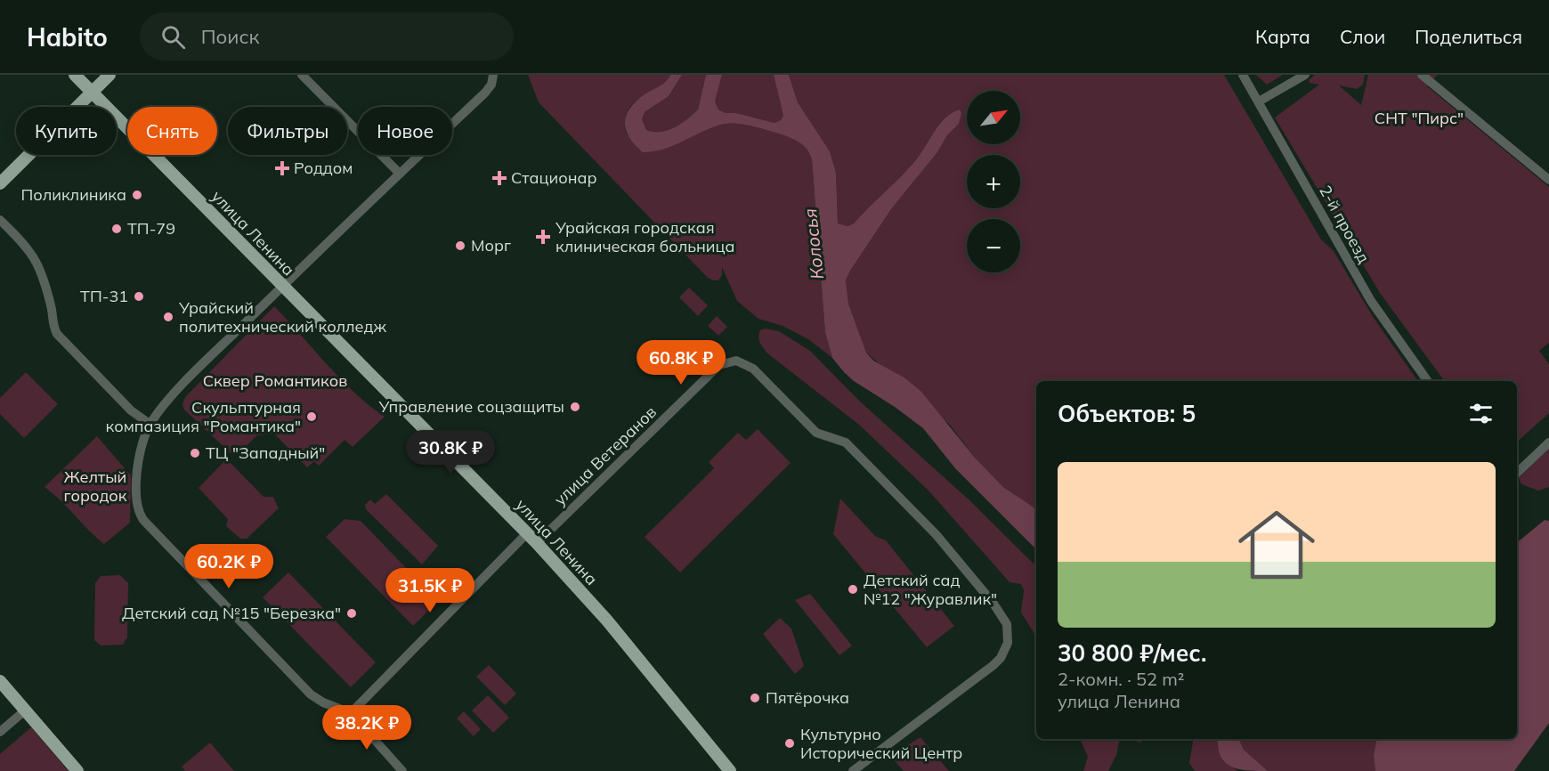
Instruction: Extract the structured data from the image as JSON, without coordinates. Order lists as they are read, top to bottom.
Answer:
{
  "streets": {
    "main road": ["улица Ленина"],
    "street": ["2-й проезд", "улица Ветеранов"]
  },
  "crossings": [
    ["улица Ленина", "улица Ветеранов"]
  ],
  "water": ["Колосья"],
  "parks": ["СНТ \"Пирс\"", "Сквер Романтиков", "Желтый городок"],
  "places": {
    "health": ["Роддом", "Стационар", "Урайская городская клиническая больница"],
    "other": [
      "Поликлиника",
      "ТП-79",
      "Морг",
      "ТП-31",
      "Урайский политехнический колледж",
      "Управление соцзащиты",
      "Скульптурная компазиция \"Романтика\"",
      "ТЦ \"Западный\"",
      "Детский сад №12 \"Журавлик\"",
      "Детский сад №15 \"Березка\"",
      "Пятёрочка",
      "Культурно Исторический Центр"
    ]
  },
  "north": "top right",
  "page": {
    "header": "Habito",
    "search": "Поиск",
    "nav": ["Карта", "Слои", "Поделиться"],
    "map_buttons": ["+", "−"],
    "chip": [
      "Купить",
      "Снять",
      "Фильтры",
      "Новое"
    ],
    "price": [
      "60.8K ₽",
      "30.8K ₽",
      "60.2K ₽",
      "31.5K ₽",
      "38.2K ₽"
    ],
    "heading": "Объектов: 5",
    "list": [
      {
        "name": "30 800 ₽/мес.",
        "note": "2-комн. · 52 m² · улица Ленина"
      }
    ]
  }
}
